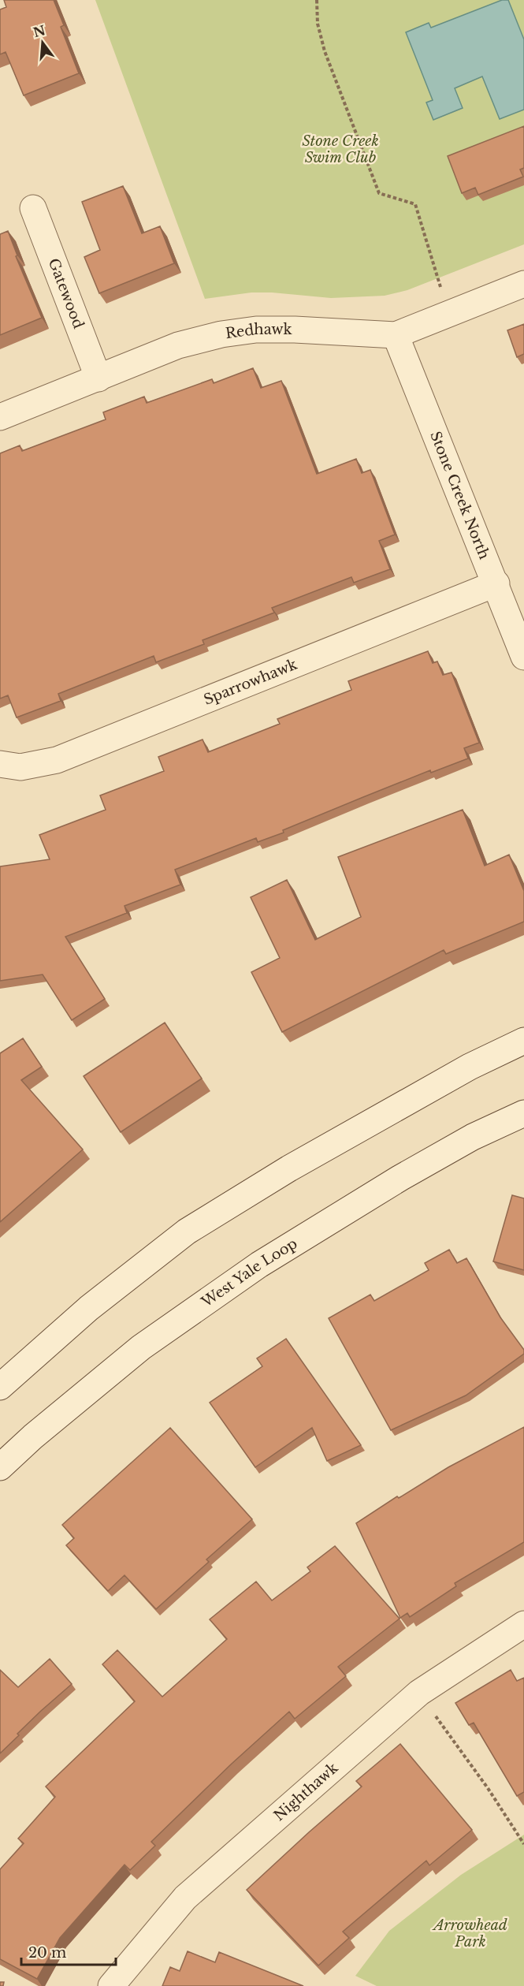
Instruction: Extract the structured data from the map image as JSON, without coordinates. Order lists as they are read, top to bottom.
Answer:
{
  "streets": {
    "street": [
      "Gatewood",
      "Redhawk",
      "Stone Creek North",
      "Sparrowhawk",
      "West Yale Loop",
      "Nighthawk"
    ]
  },
  "crossings": [
    ["Gatewood", "Redhawk"],
    ["Redhawk", "Stone Creek North"],
    ["Stone Creek North", "Sparrowhawk"]
  ],
  "parks": ["Stone Creek Swim Club", "Arrowhead Park"],
  "scale_bar": "20 m",
  "north": "top"
}
